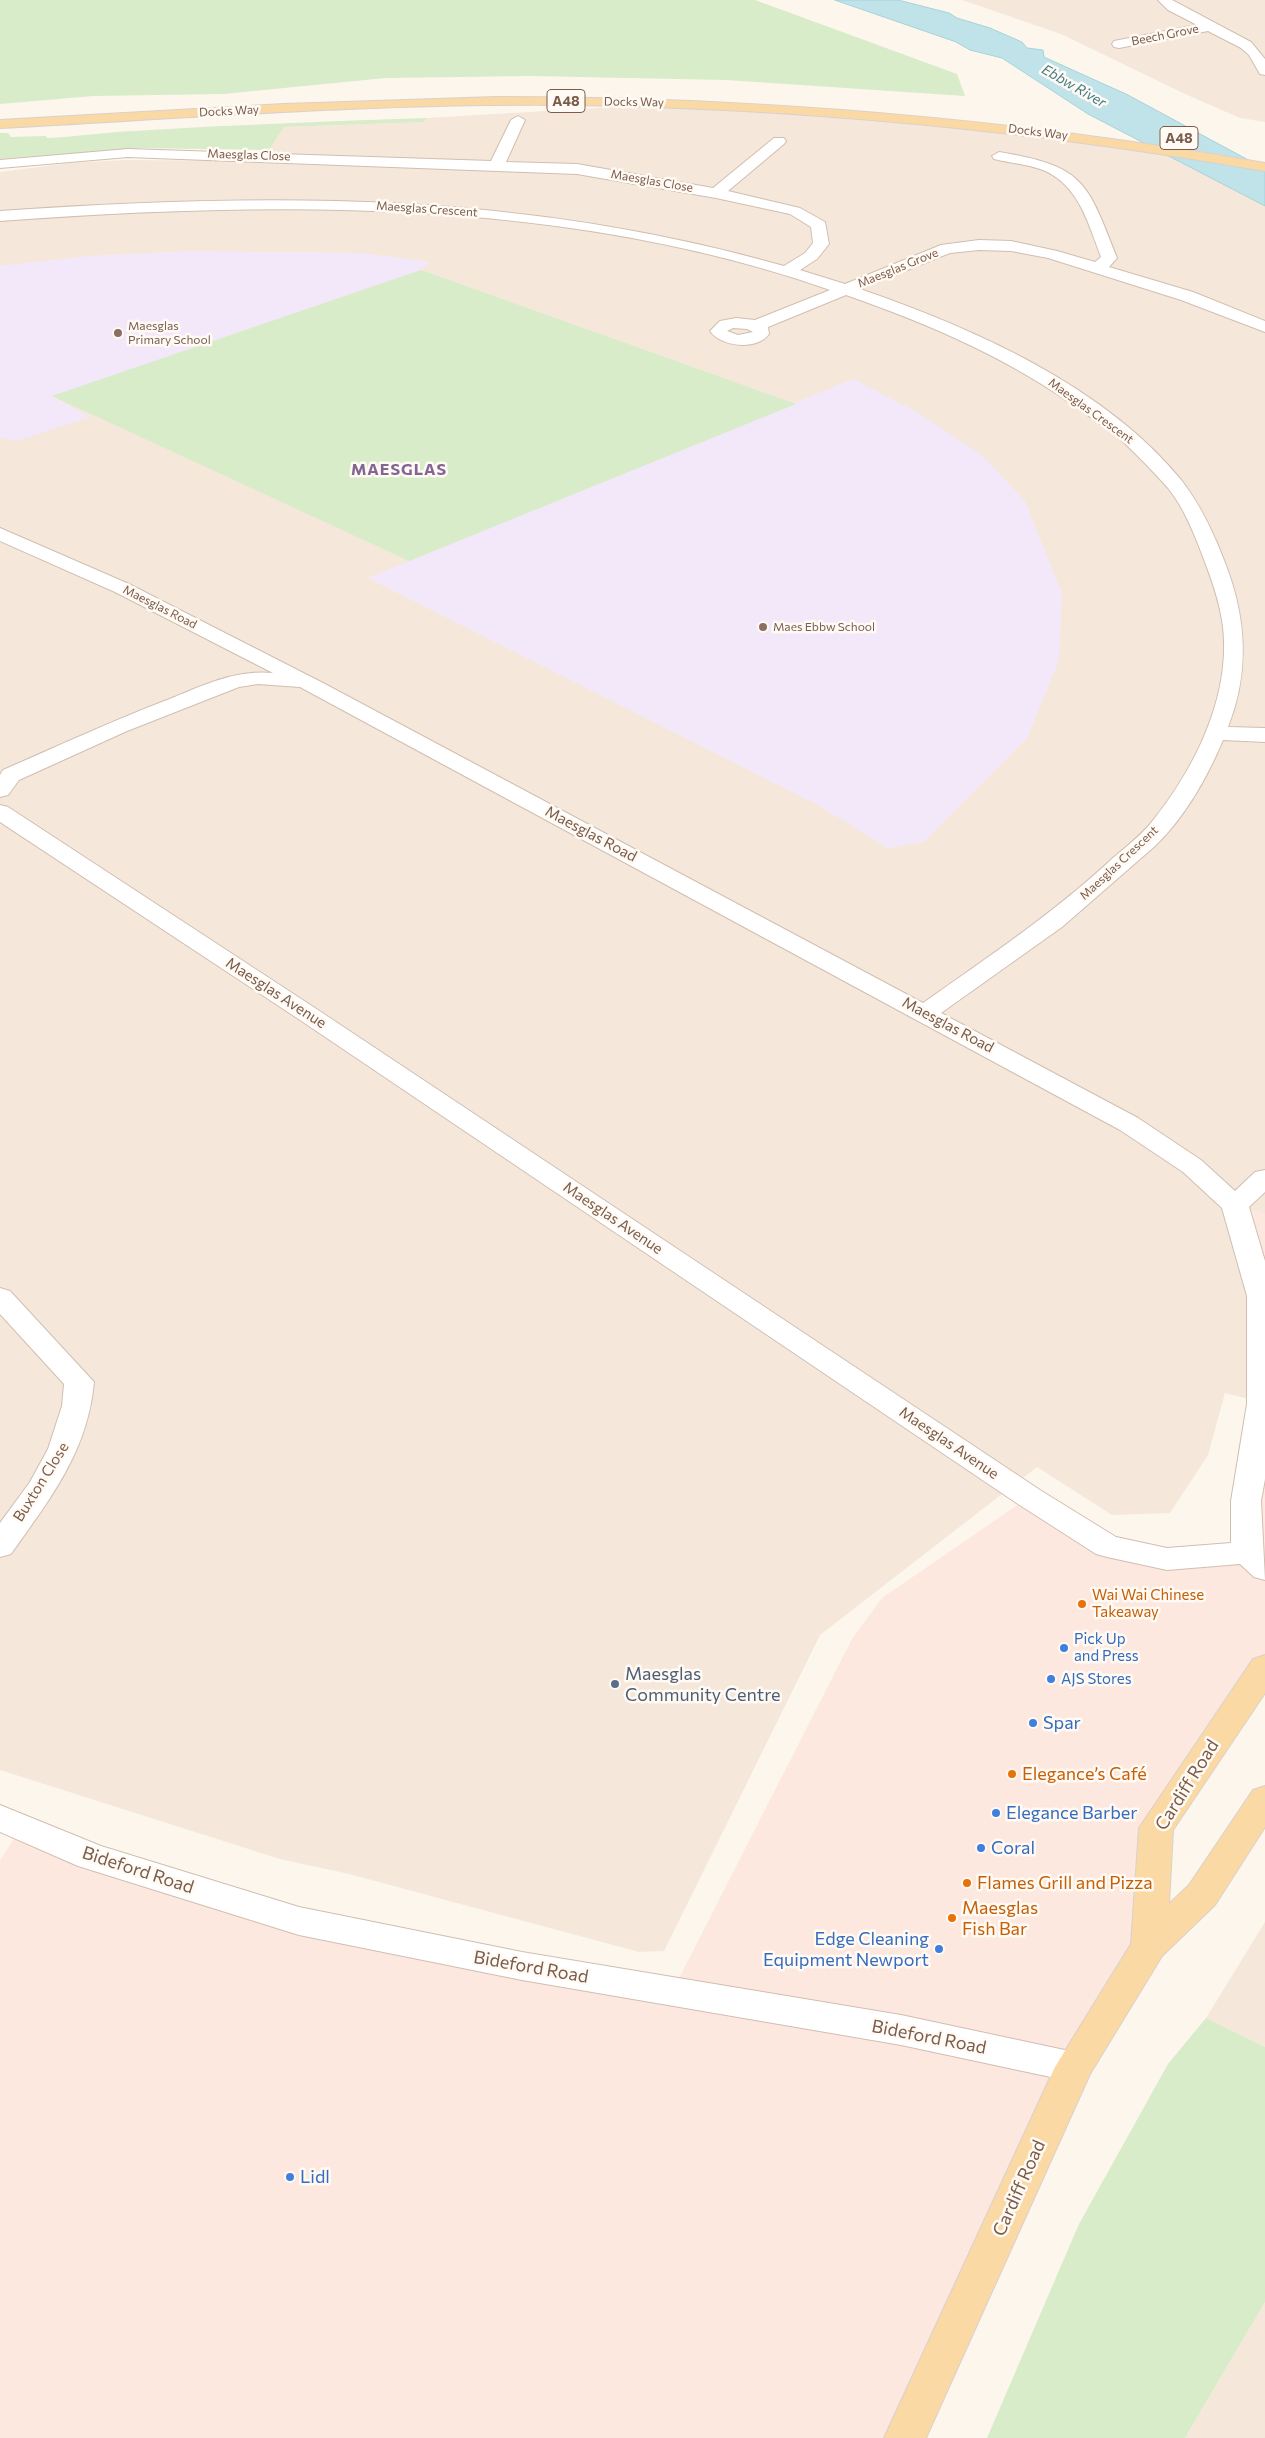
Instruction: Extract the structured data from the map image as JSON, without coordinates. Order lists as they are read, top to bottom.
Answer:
{
  "streets": {
    "main road": ["A48", "Docks Way", "Cardiff Road"],
    "street": [
      "Beech Grove",
      "Maesglas Close",
      "Maesglas Crescent",
      "Maesglas Grove",
      "Maesglas Road",
      "Maesglas Avenue",
      "Buxton Close",
      "Bideford Road"
    ]
  },
  "crossings": [
    ["Maesglas Close", "Maesglas Crescent"],
    ["Maesglas Crescent", "Maesglas Grove"],
    ["Maesglas Crescent", "Maesglas Road"],
    ["Cardiff Road", "Bideford Road"]
  ],
  "districts": ["MAESGLAS"],
  "water": ["Ebbw River"],
  "places": [
    "Maesglas Primary School",
    "Maes Ebbw School",
    "Wai Wai Chinese Takeaway",
    "Pick Up and Press",
    "AJS Stores",
    "Maesglas Community Centre",
    "Spar",
    "Elegance’s Café",
    "Elegance Barber",
    "Coral",
    "Flames Grill and Pizza",
    "Maesglas Fish Bar",
    "Edge Cleaning Equipment Newport",
    "Lidl"
  ]
}
